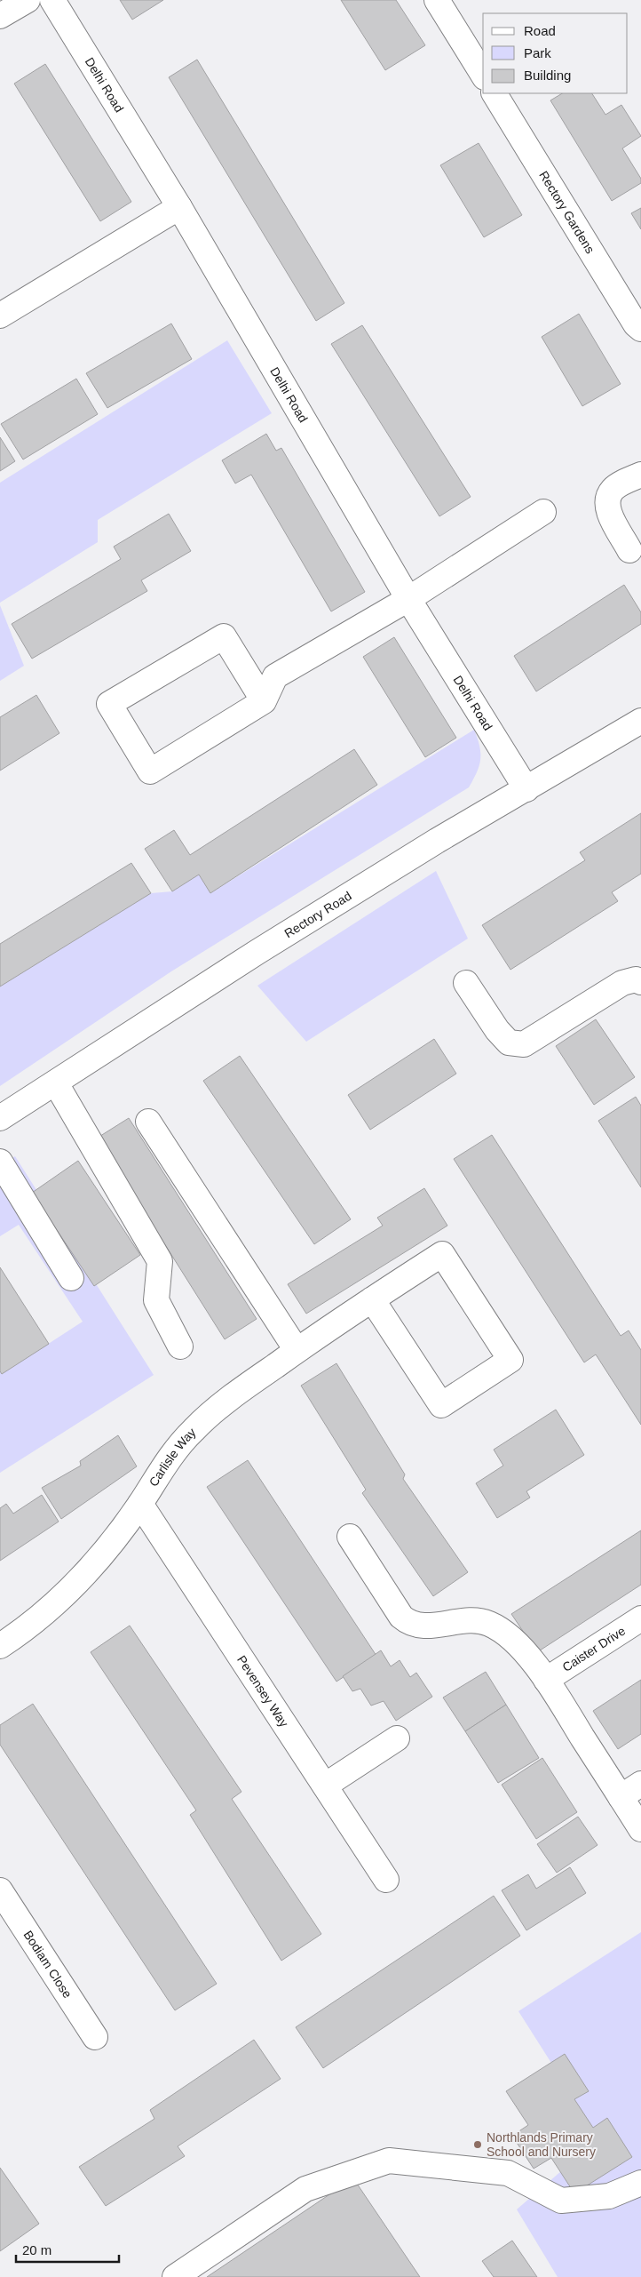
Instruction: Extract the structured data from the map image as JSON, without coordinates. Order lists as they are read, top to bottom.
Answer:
{
  "streets": {
    "street": [
      "Delhi Road",
      "Rectory Gardens",
      "Rectory Road",
      "Carlisle Way",
      "Caister Drive",
      "Pevensey Way",
      "Bodiam Close"
    ]
  },
  "crossings": [
    ["Delhi Road", "Rectory Road"],
    ["Carlisle Way", "Pevensey Way"]
  ],
  "places": ["Northlands Primary School and Nursery"],
  "legend": ["Road", "Park", "Building"],
  "scale_bar": "20 m"
}
